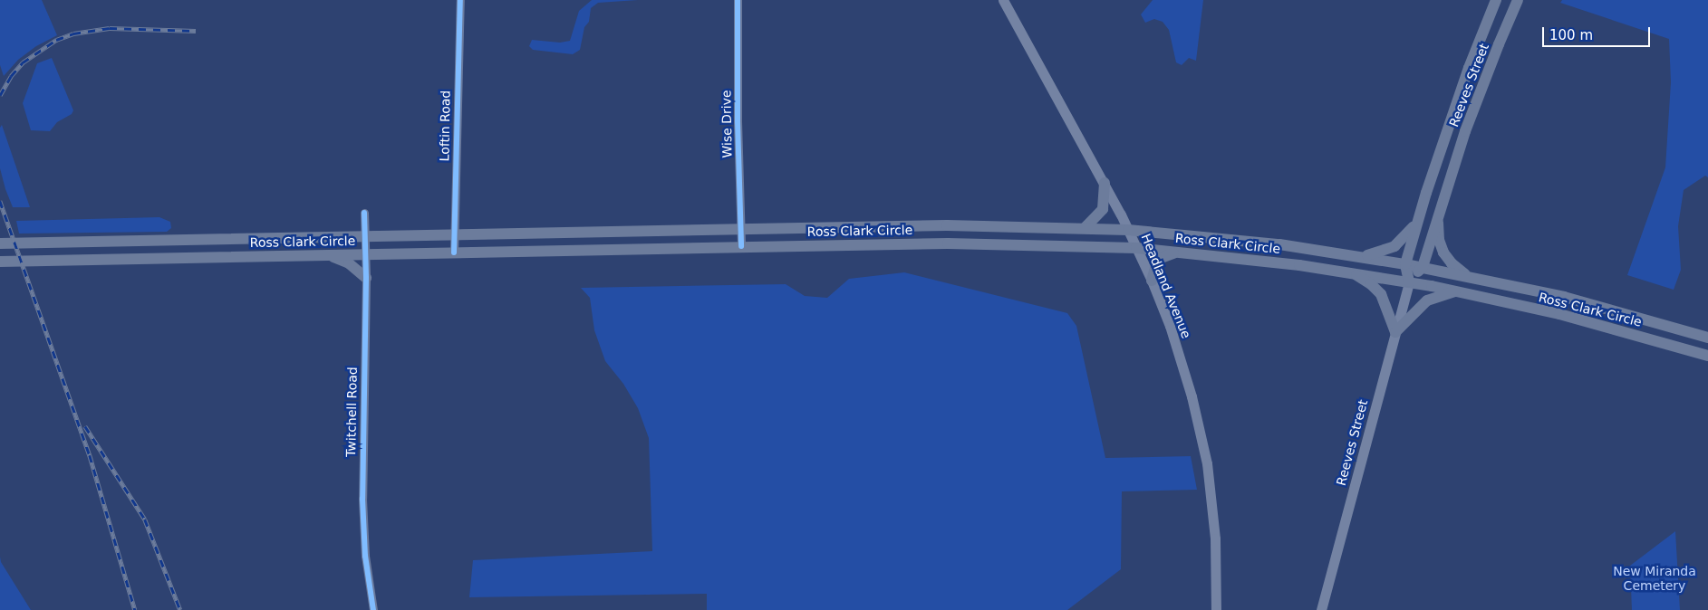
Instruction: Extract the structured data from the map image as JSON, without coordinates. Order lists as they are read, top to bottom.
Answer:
{
  "streets": {
    "highway": ["Reeves Street", "Ross Clark Circle"],
    "main road": ["Headland Avenue"],
    "street": ["Wise Drive", "Loftin Road", "Twitchell Road"]
  },
  "crossings": [
    ["Reeves Street", "Ross Clark Circle"],
    ["Wise Drive", "Ross Clark Circle"],
    ["Loftin Road", "Ross Clark Circle"],
    ["Ross Clark Circle", "Headland Avenue"],
    ["Ross Clark Circle", "Twitchell Road"]
  ],
  "parks": ["New Miranda Cemetery"],
  "scale_bar": "100 m"
}
